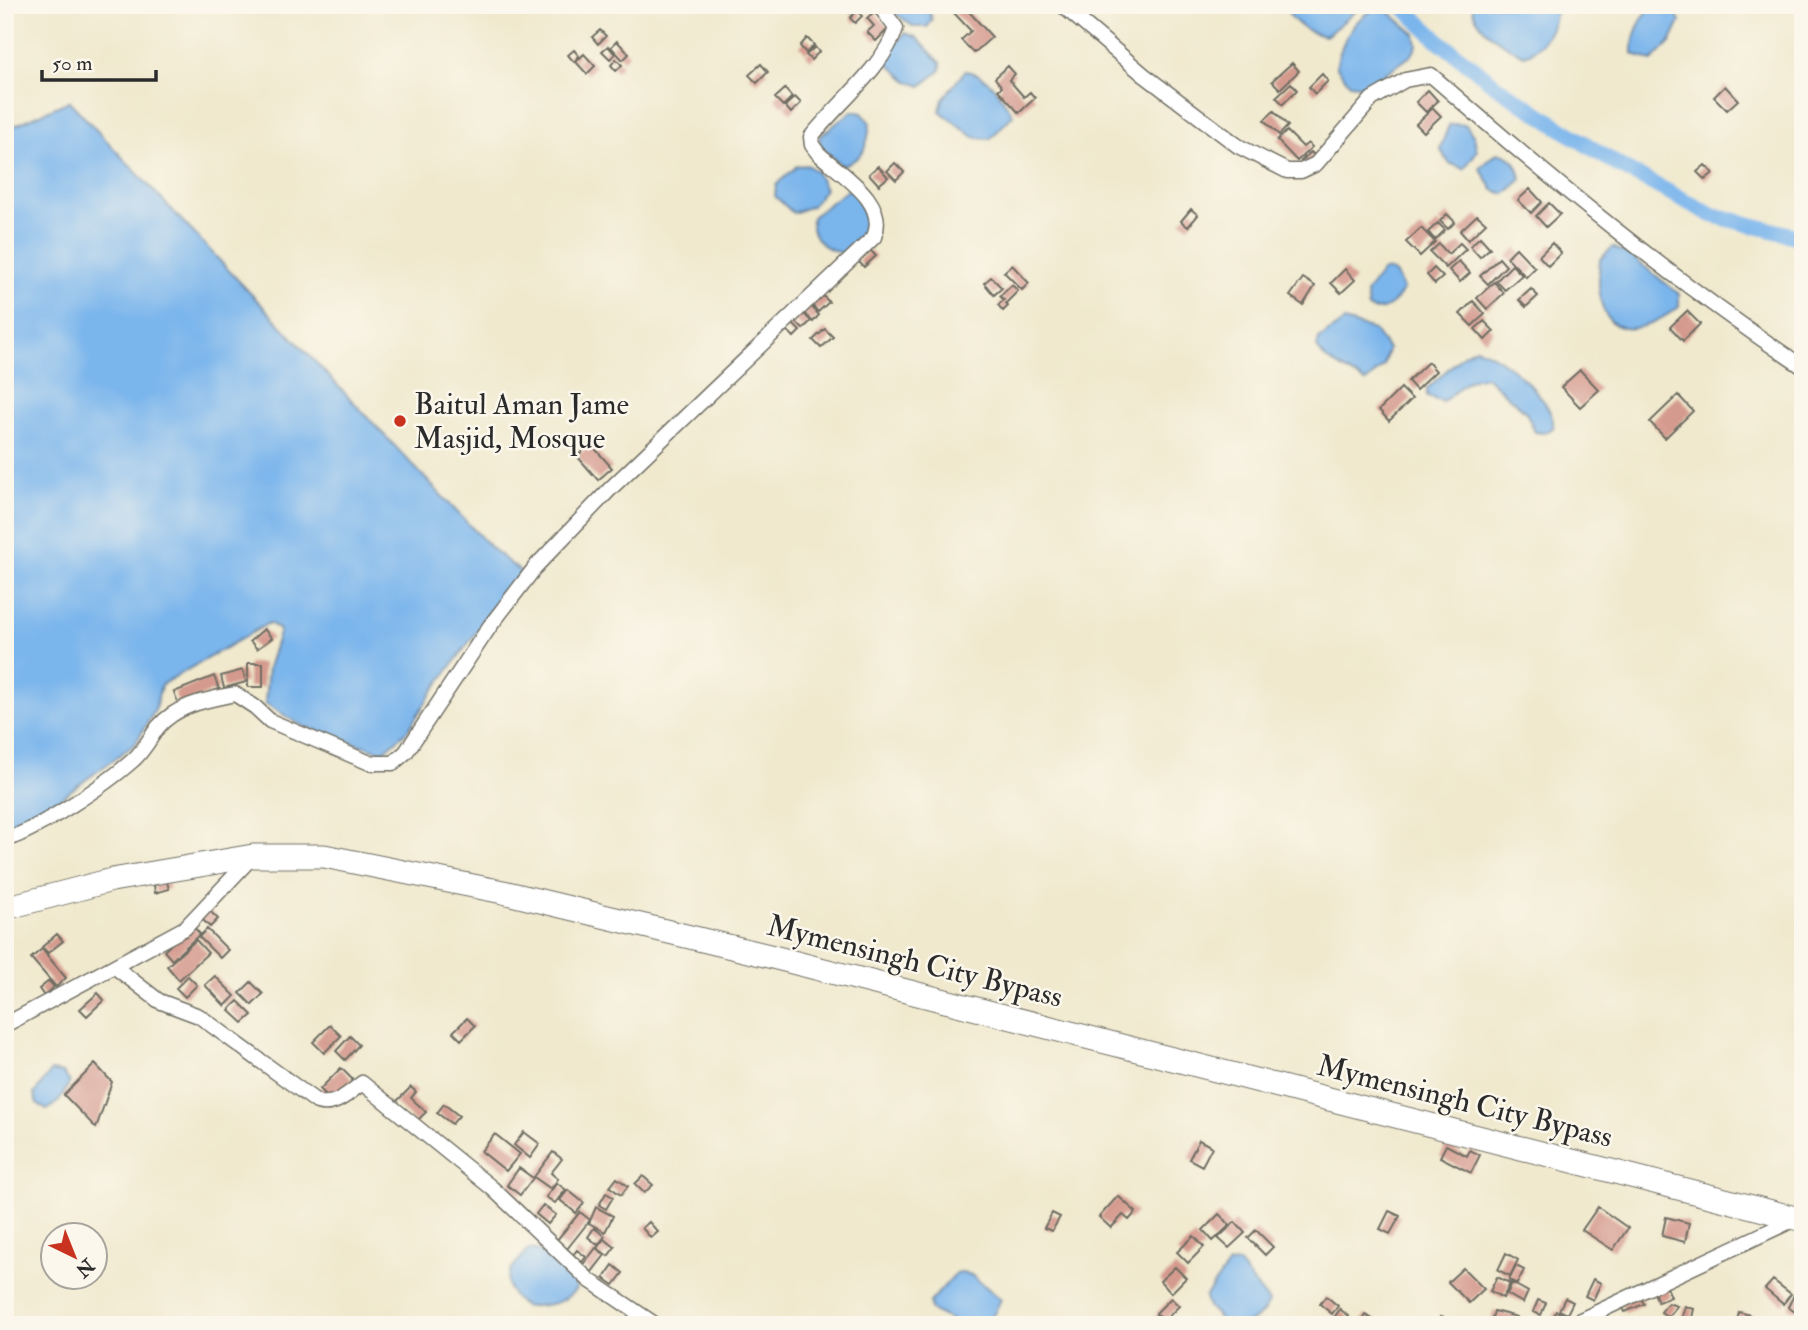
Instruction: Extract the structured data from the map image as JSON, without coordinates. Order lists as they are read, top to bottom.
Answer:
{
  "streets": {
    "highway": ["Mymensingh City Bypass"]
  },
  "places": ["Baitul Aman Jame Masjid, Mosque"],
  "scale_bar": "50 m",
  "north": "bottom right"
}
